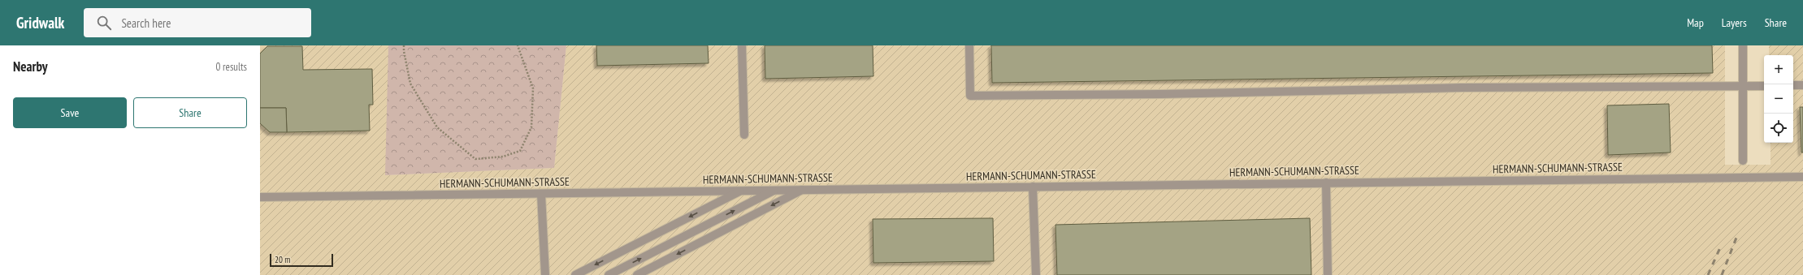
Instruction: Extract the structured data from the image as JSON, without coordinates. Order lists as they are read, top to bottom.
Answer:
{
  "streets": {
    "street": ["HERMANN-SCHUMANN-STRASSE"]
  },
  "scale_bar": "20 m",
  "page": {
    "header": "Gridwalk",
    "search": "Search here",
    "nav": ["Map", "Layers", "Share"],
    "heading": ["Nearby", "0 results"],
    "map_buttons": ["+", "−"],
    "buttons": ["Save", "Share"],
    "scale": "20 m"
  }
}
